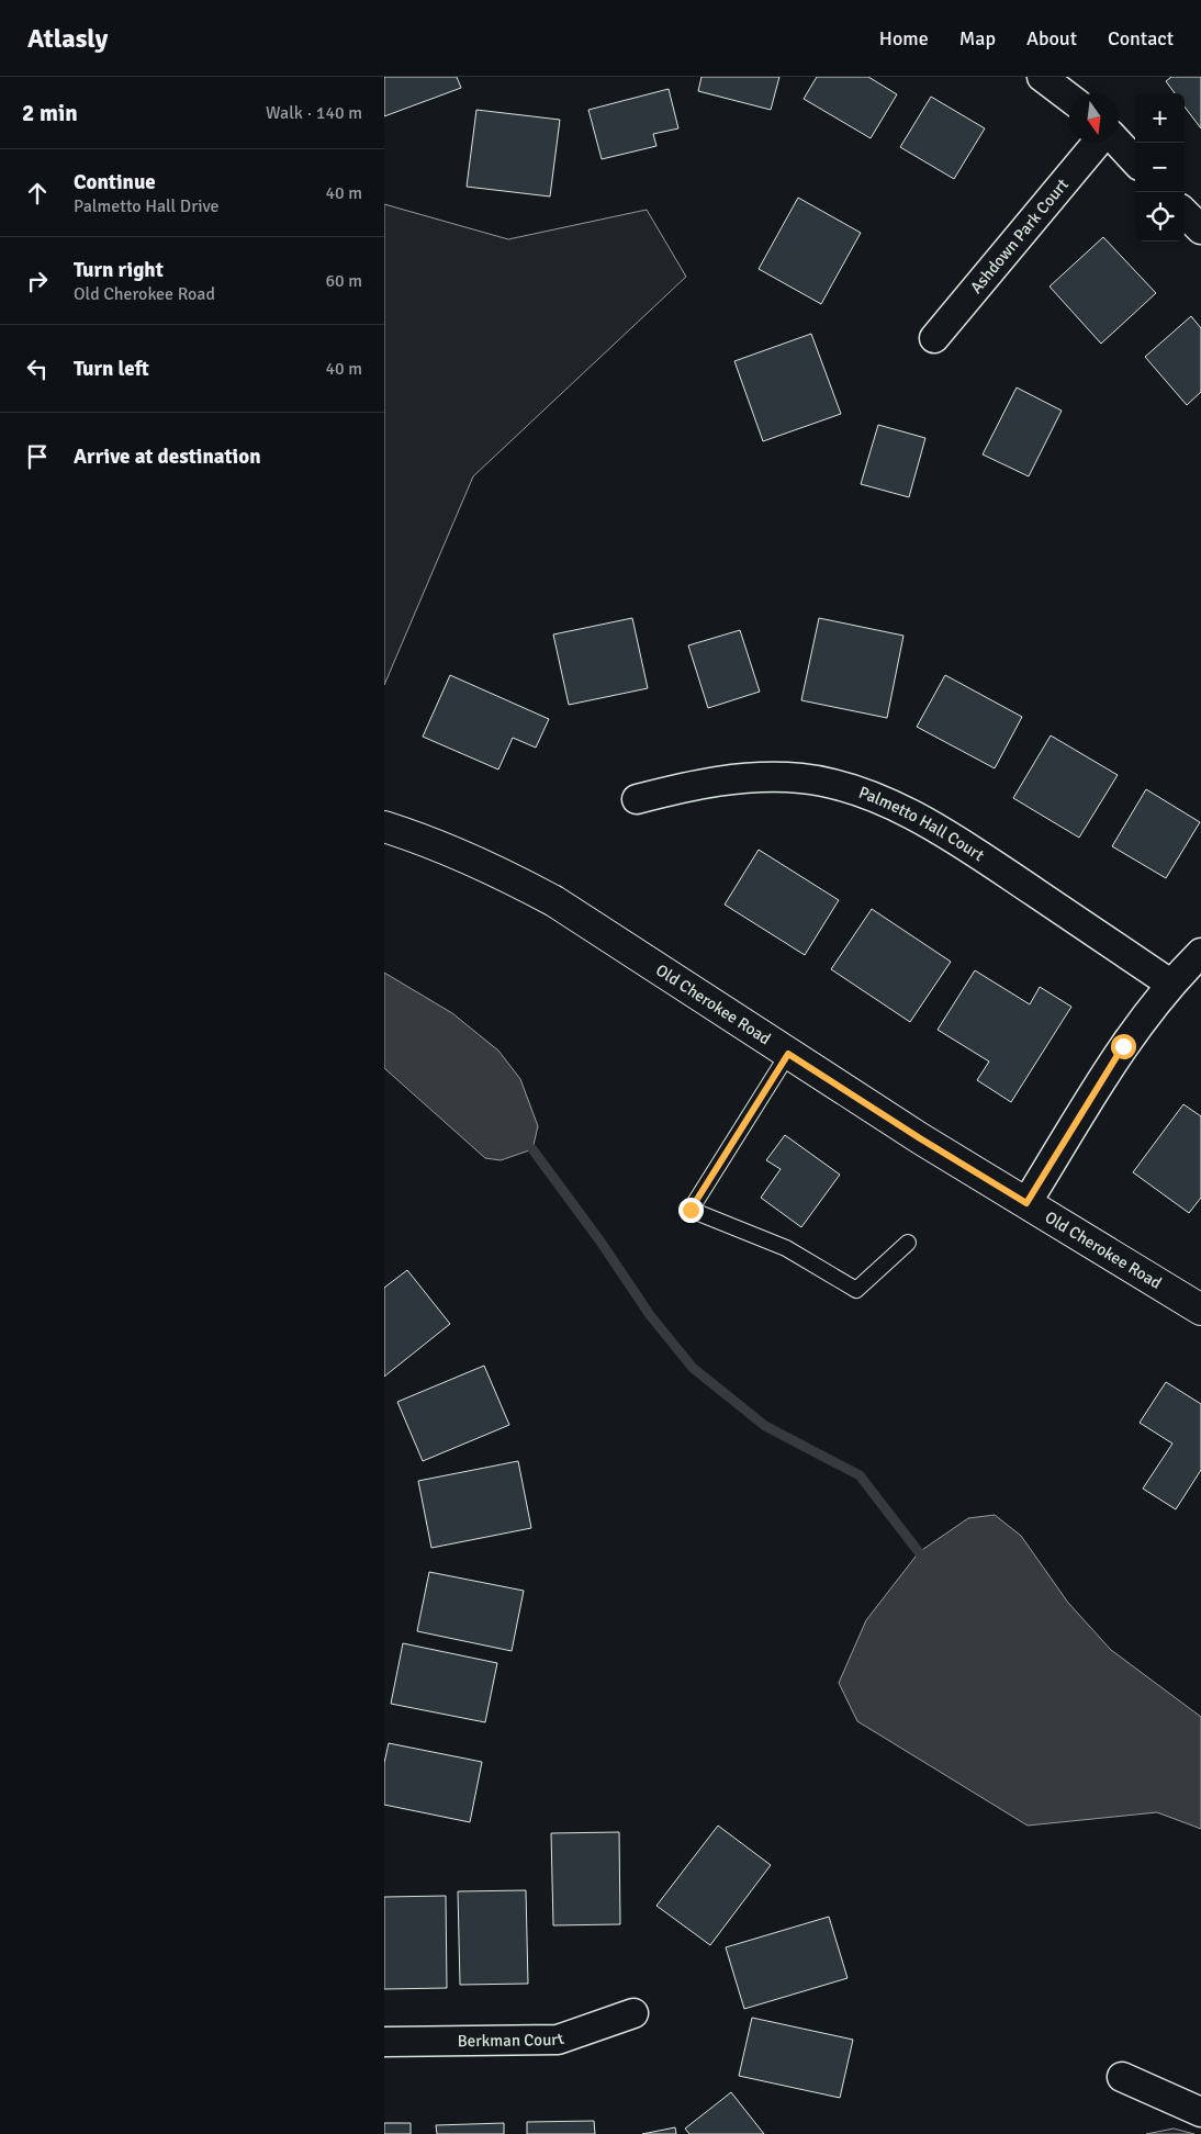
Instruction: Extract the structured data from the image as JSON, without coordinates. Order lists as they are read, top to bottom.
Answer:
{
  "streets": {
    "street": [
      "Ashdown Park Court",
      "Palmetto Hall Court",
      "Old Cherokee Road",
      "Berkman Court"
    ]
  },
  "north": "bottom",
  "page": {
    "header": "Atlasly",
    "nav": [
      "Home",
      "Map",
      "About",
      "Contact"
    ],
    "heading": ["2 min", "Walk · 140 m"],
    "map_buttons": ["+", "−"],
    "list": [
      ["Continue", "Palmetto Hall Drive", "40 m"],
      ["Turn right", "Old Cherokee Road", "60 m"],
      ["Turn left", "40 m"],
      "Arrive at destination"
    ]
  }
}
